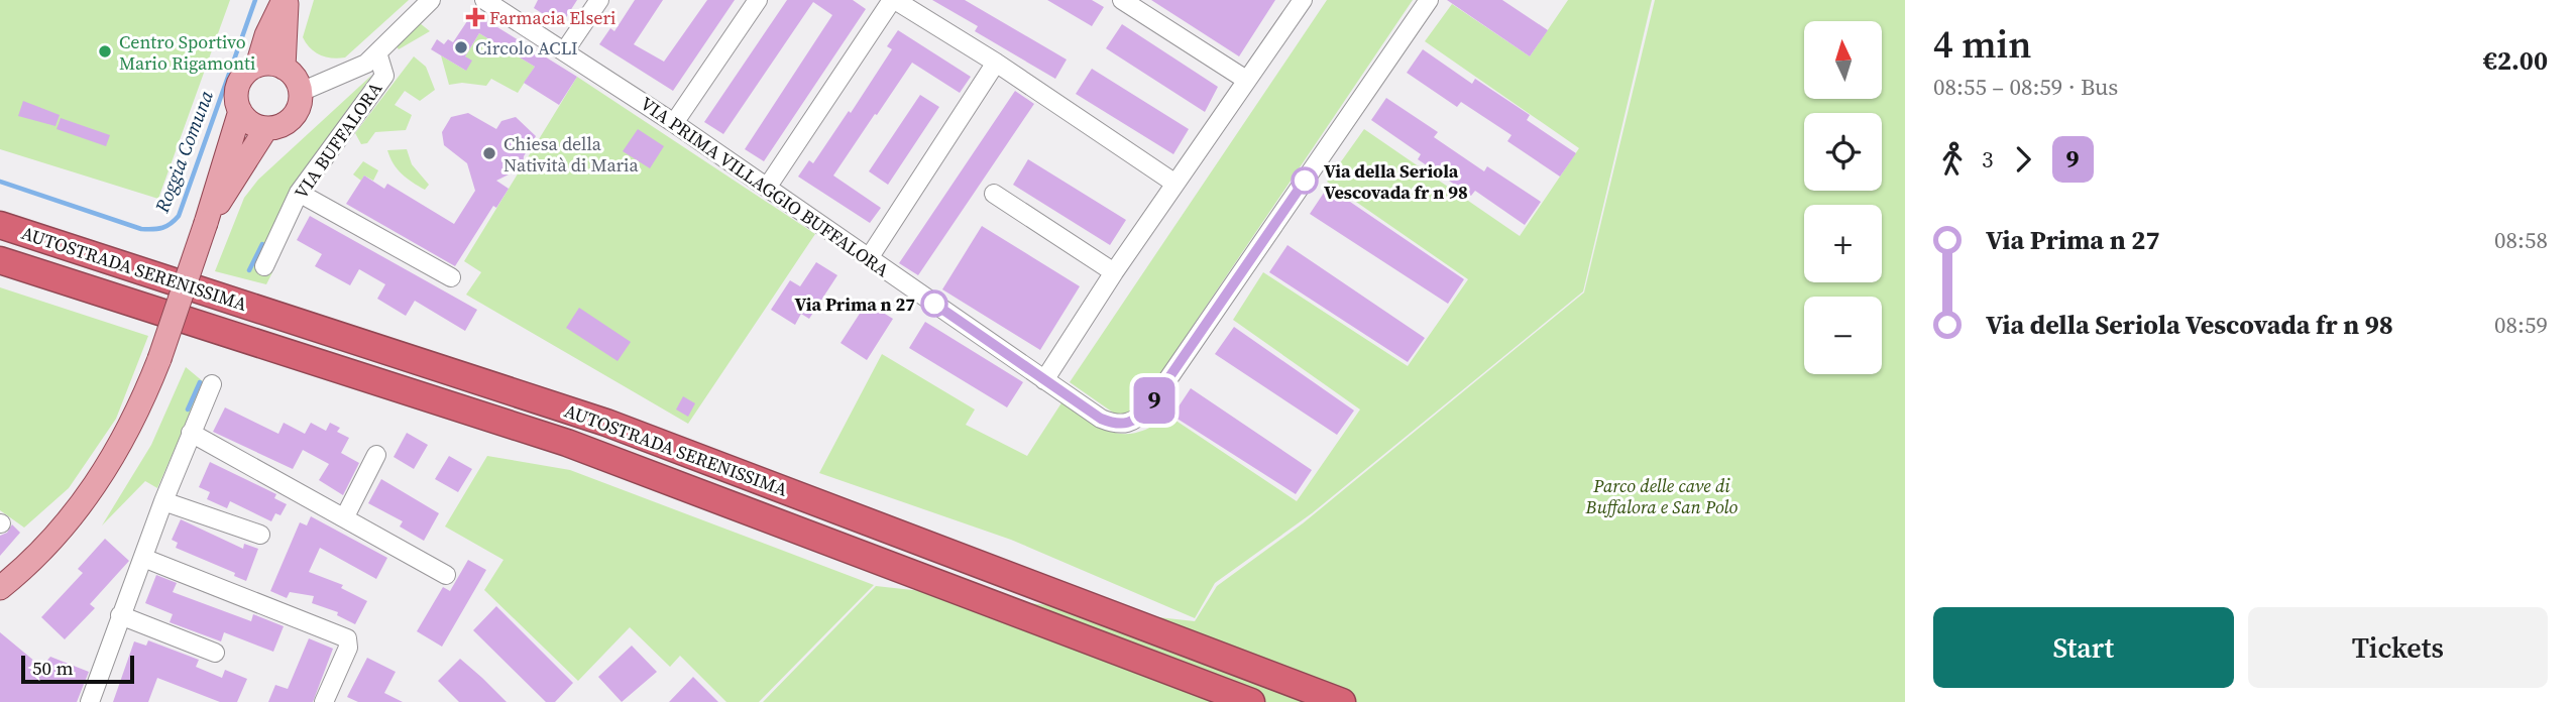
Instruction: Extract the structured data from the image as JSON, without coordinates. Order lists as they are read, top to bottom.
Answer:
{
  "streets": {
    "highway": ["AUTOSTRADA SERENISSIMA"],
    "street": ["VIA BUFFALORA", "VIA PRIMA VILLAGGIO BUFFALORA"]
  },
  "water": ["Roggia Comuna"],
  "parks": ["Parco delle cave di Buffalora e San Polo"],
  "places": {
    "health": ["Farmacia Elseri"],
    "other": [
      "Circolo ACLI",
      "Centro Sportivo Mario Rigamonti",
      "Chiesa della Natività di Maria",
      "Via della Seriola Vescovada fr n 98",
      "Via Prima n 27"
    ]
  },
  "lines": ["bus line 9"],
  "scale_bar": "50 m",
  "north": "top",
  "page": {
    "on_map": "9",
    "heading": ["4 min", "08:55 – 08:59 · Bus", "€2.00"],
    "map_buttons": ["+", "−"],
    "legs": ["3", "9"],
    "list": [
      {
        "name": "Via Prima n 27",
        "value": "08:58"
      },
      {
        "name": "Via della Seriola Vescovada fr n 98",
        "value": "08:59"
      }
    ],
    "buttons": ["Start", "Tickets"],
    "scale": "50 m"
  }
}
